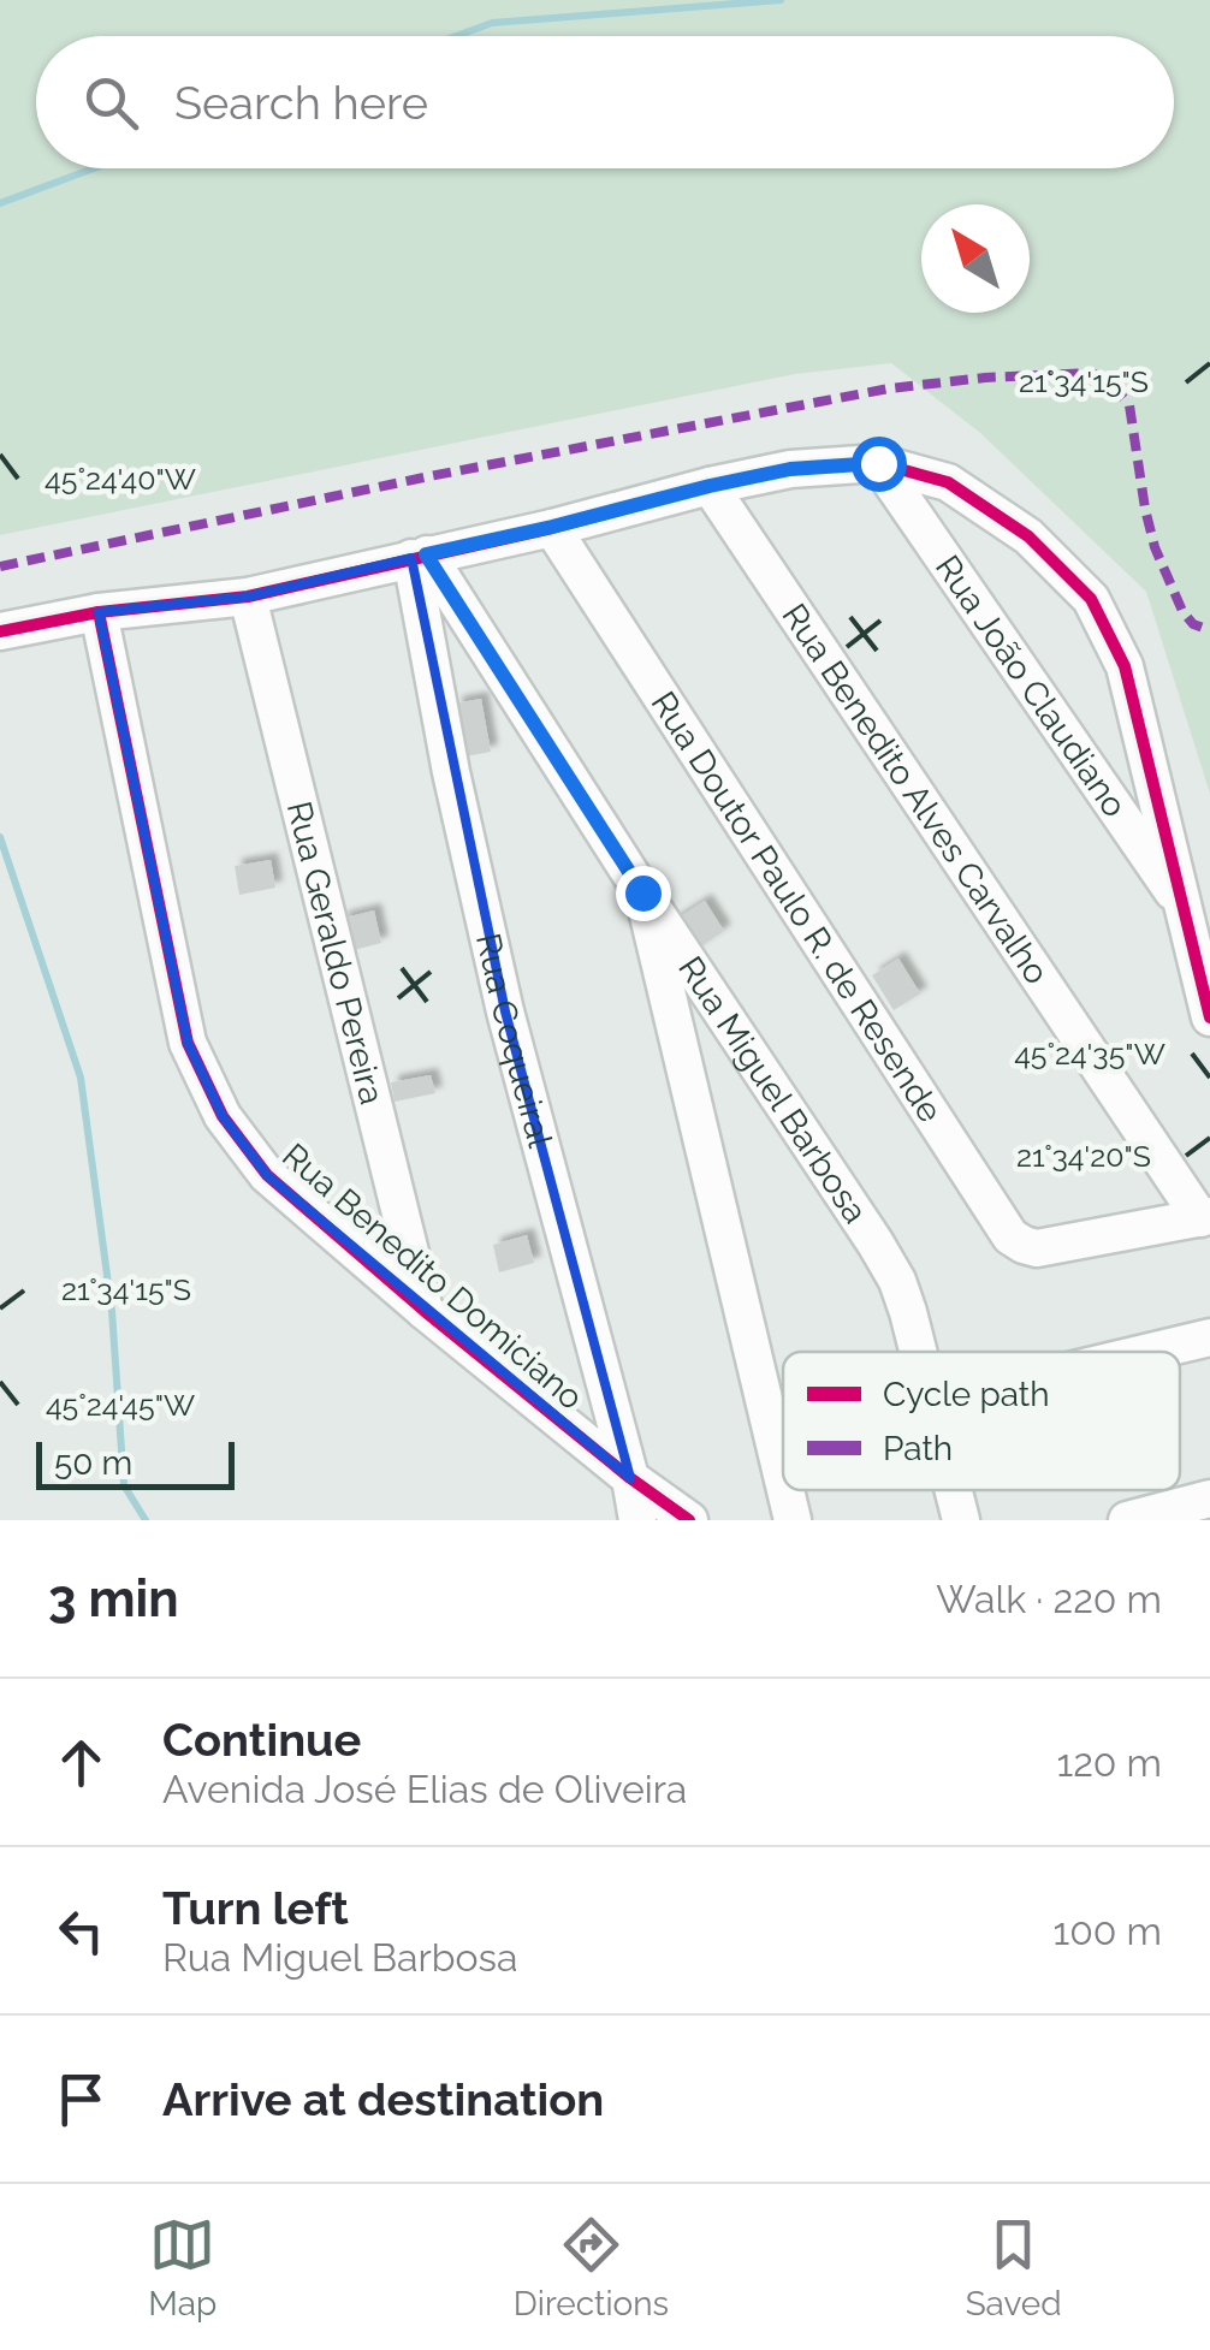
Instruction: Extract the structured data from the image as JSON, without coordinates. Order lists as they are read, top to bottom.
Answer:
{
  "streets": {
    "street": [
      "Rua João Claudiano",
      "Rua Benedito Alves Carvalho",
      "Rua Doutor Paulo R. de Resende",
      "Rua Geraldo Pereira",
      "Rua Coqueiral",
      "Rua Miguel Barbosa",
      "Rua Benedito Domiciano"
    ]
  },
  "crossings": [
    ["Rua Benedito Alves Carvalho", "Rua Doutor Paulo R. de Resende"],
    ["Rua Geraldo Pereira", "Rua Benedito Domiciano"],
    ["Rua Coqueiral", "Rua Miguel Barbosa"],
    ["Rua Coqueiral", "Rua Benedito Domiciano"]
  ],
  "legend": ["Cycle path", "Path"],
  "scale_bar": "50 m",
  "north": "top left",
  "page": {
    "search": "Search here",
    "scale": "50 m",
    "heading": ["3 min", "Walk · 220 m"],
    "list": [
      ["Continue", "Avenida José Elias de Oliveira", "120 m"],
      ["Turn left", "Rua Miguel Barbosa", "100 m"],
      "Arrive at destination"
    ],
    "nav": ["Map", "Directions", "Saved"]
  },
  "coordinates": [
    "21°34'15\"S",
    "45°24'40\"W",
    "45°24'35\"W",
    "21°34'20\"S",
    "45°24'45\"W"
  ]
}
